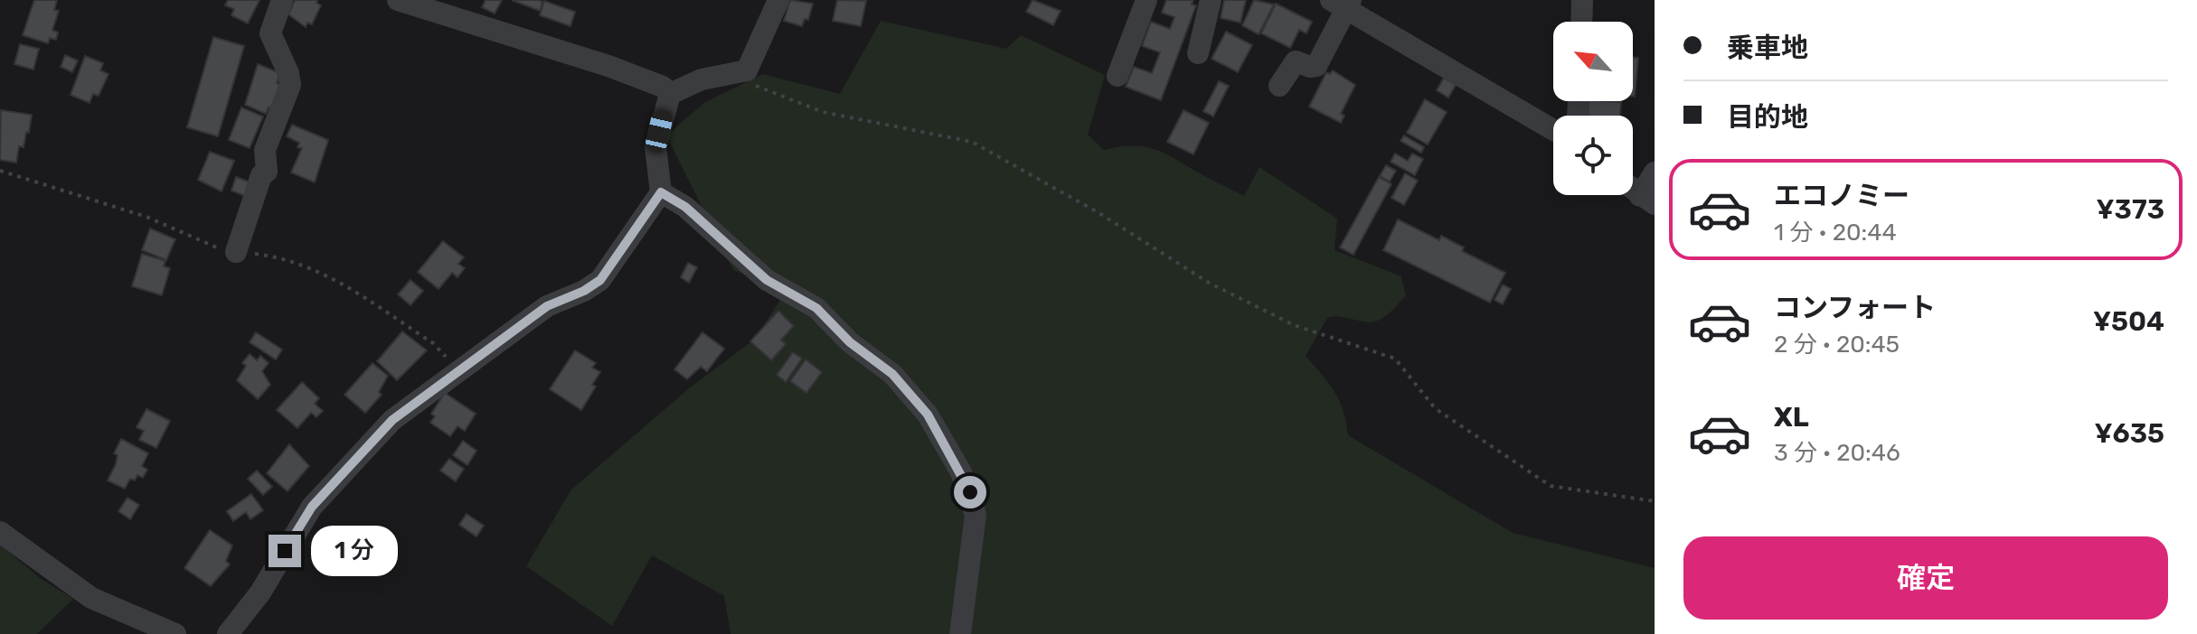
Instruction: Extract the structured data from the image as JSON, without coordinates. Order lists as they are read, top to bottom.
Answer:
{
  "north": "top left",
  "page": {
    "banner": ["乗車地", "目的地"],
    "list": [
      {
        "name": "エコノミー",
        "note": "1 分 · 20:44",
        "value": "¥373"
      },
      {
        "name": "コンフォート",
        "note": "2 分 · 20:45",
        "value": "¥504"
      },
      {
        "name": "XL",
        "note": "3 分 · 20:46",
        "value": "¥635"
      }
    ],
    "buttons": "確定",
    "bubble": "1 分"
  }
}
